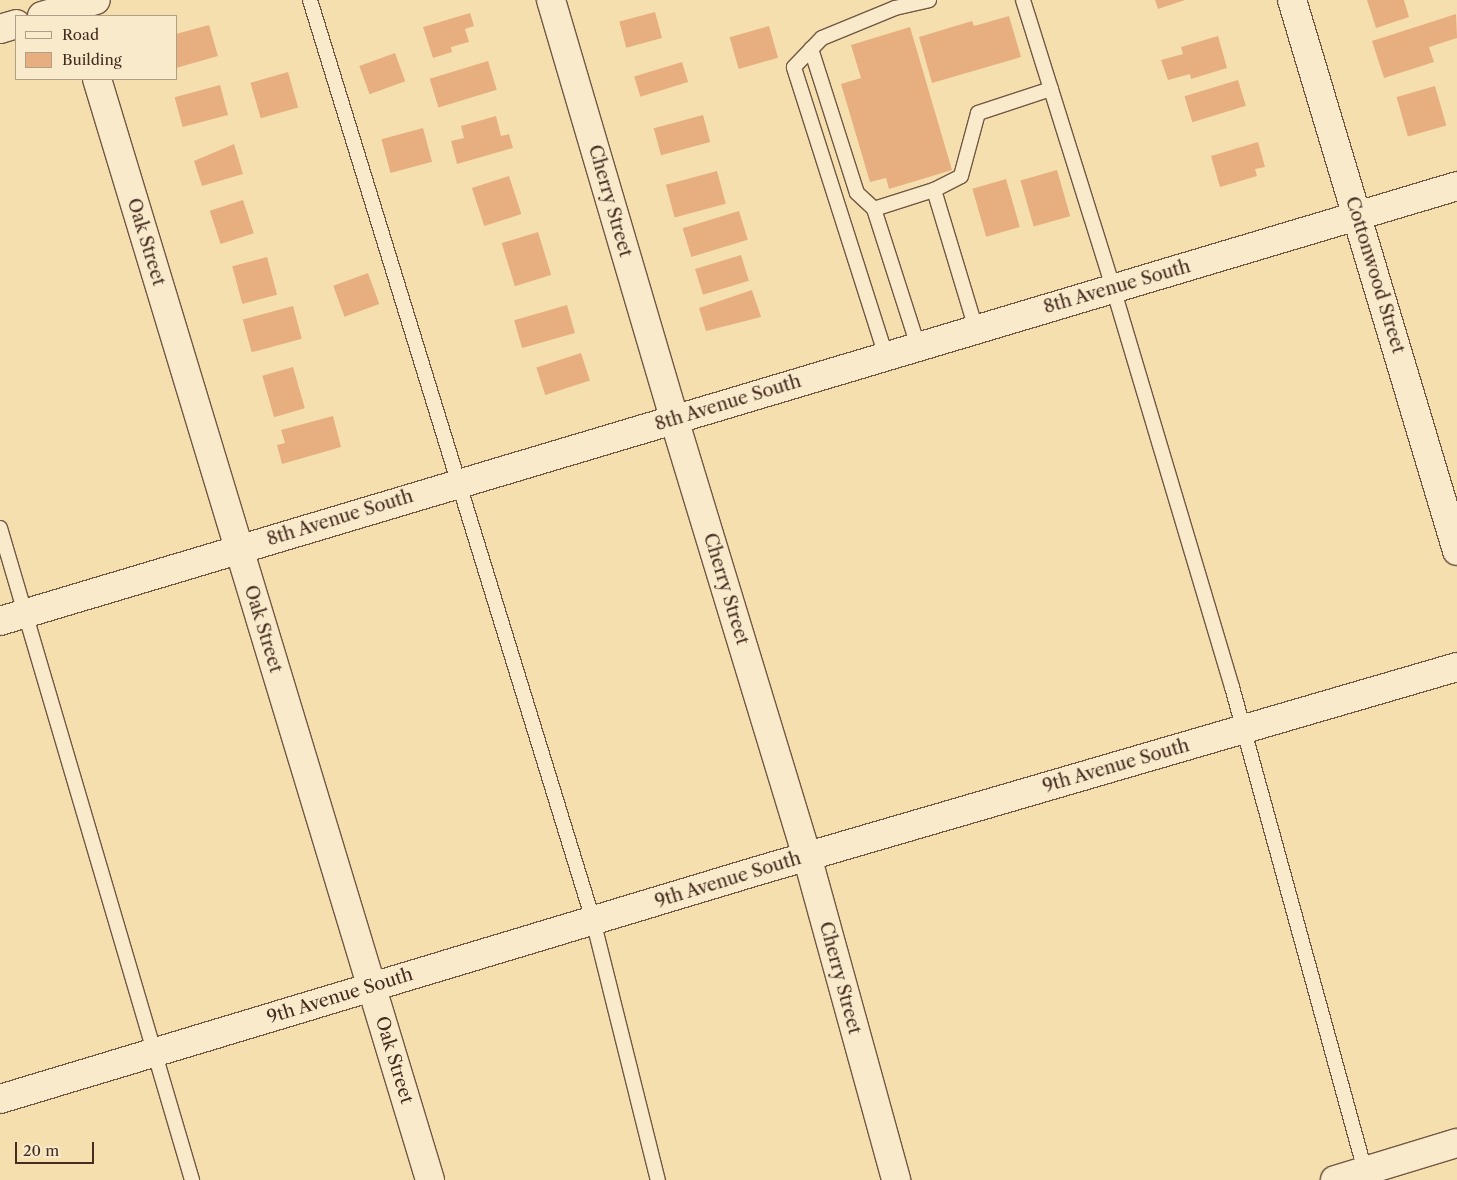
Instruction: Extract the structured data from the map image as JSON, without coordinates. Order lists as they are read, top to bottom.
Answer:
{
  "streets": {
    "street": [
      "Cherry Street",
      "Oak Street",
      "Cottonwood Street",
      "8th Avenue South",
      "9th Avenue South"
    ]
  },
  "crossings": [
    ["Cherry Street", "8th Avenue South"],
    ["Cherry Street", "9th Avenue South"],
    ["Oak Street", "8th Avenue South"],
    ["Oak Street", "9th Avenue South"],
    ["Cottonwood Street", "8th Avenue South"]
  ],
  "legend": ["Road", "Building"],
  "scale_bar": "20 m"
}
